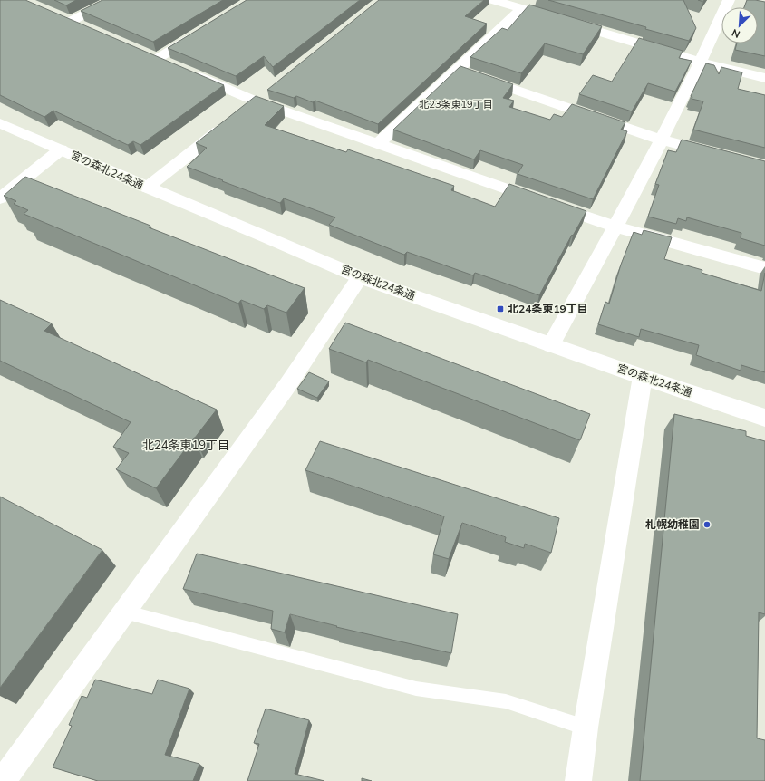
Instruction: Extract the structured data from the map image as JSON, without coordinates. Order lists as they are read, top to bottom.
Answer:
{
  "streets": {
    "street": ["宮の森北24条通"]
  },
  "districts": ["北23条東19丁目", "北24条東19丁目"],
  "places": {
    "transit": ["北24条東19丁目"],
    "other": ["札幌幼稚園"]
  },
  "north": "bottom left"
}
